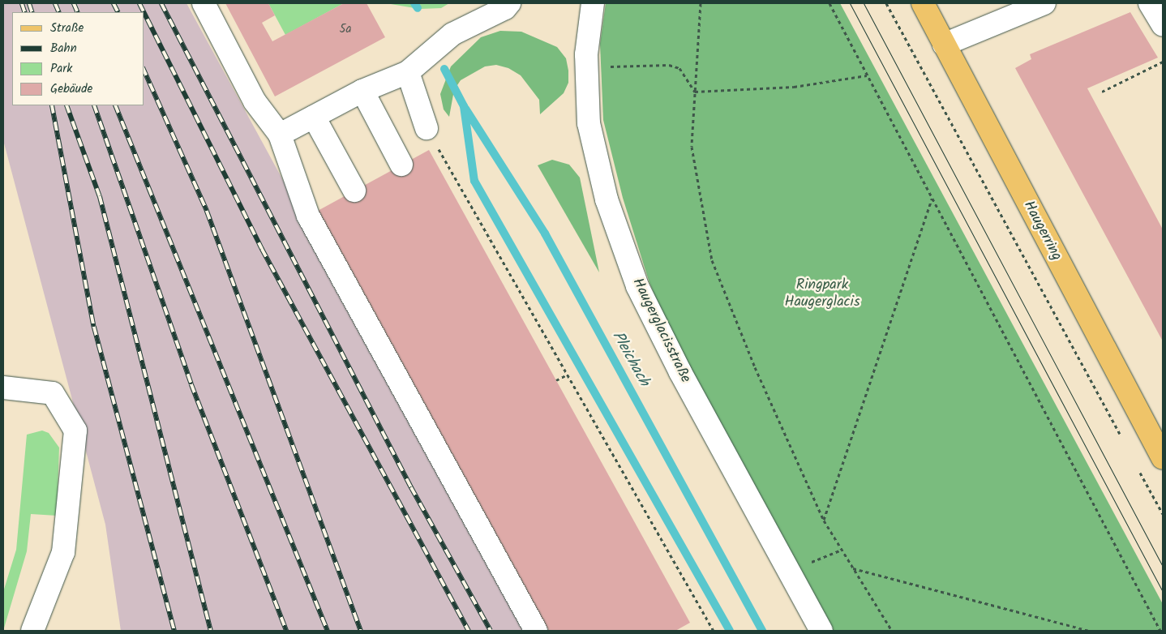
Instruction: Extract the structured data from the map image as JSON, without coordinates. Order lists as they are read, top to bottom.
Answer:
{
  "streets": {
    "main road": ["Haugerring"],
    "street": ["Haugerglacisstraße"]
  },
  "water": ["Pleichach"],
  "parks": ["Ringpark Haugerglacis"],
  "house_numbers": ["5a"],
  "legend": [
    "Straße",
    "Bahn",
    "Park",
    "Gebäude"
  ]
}
